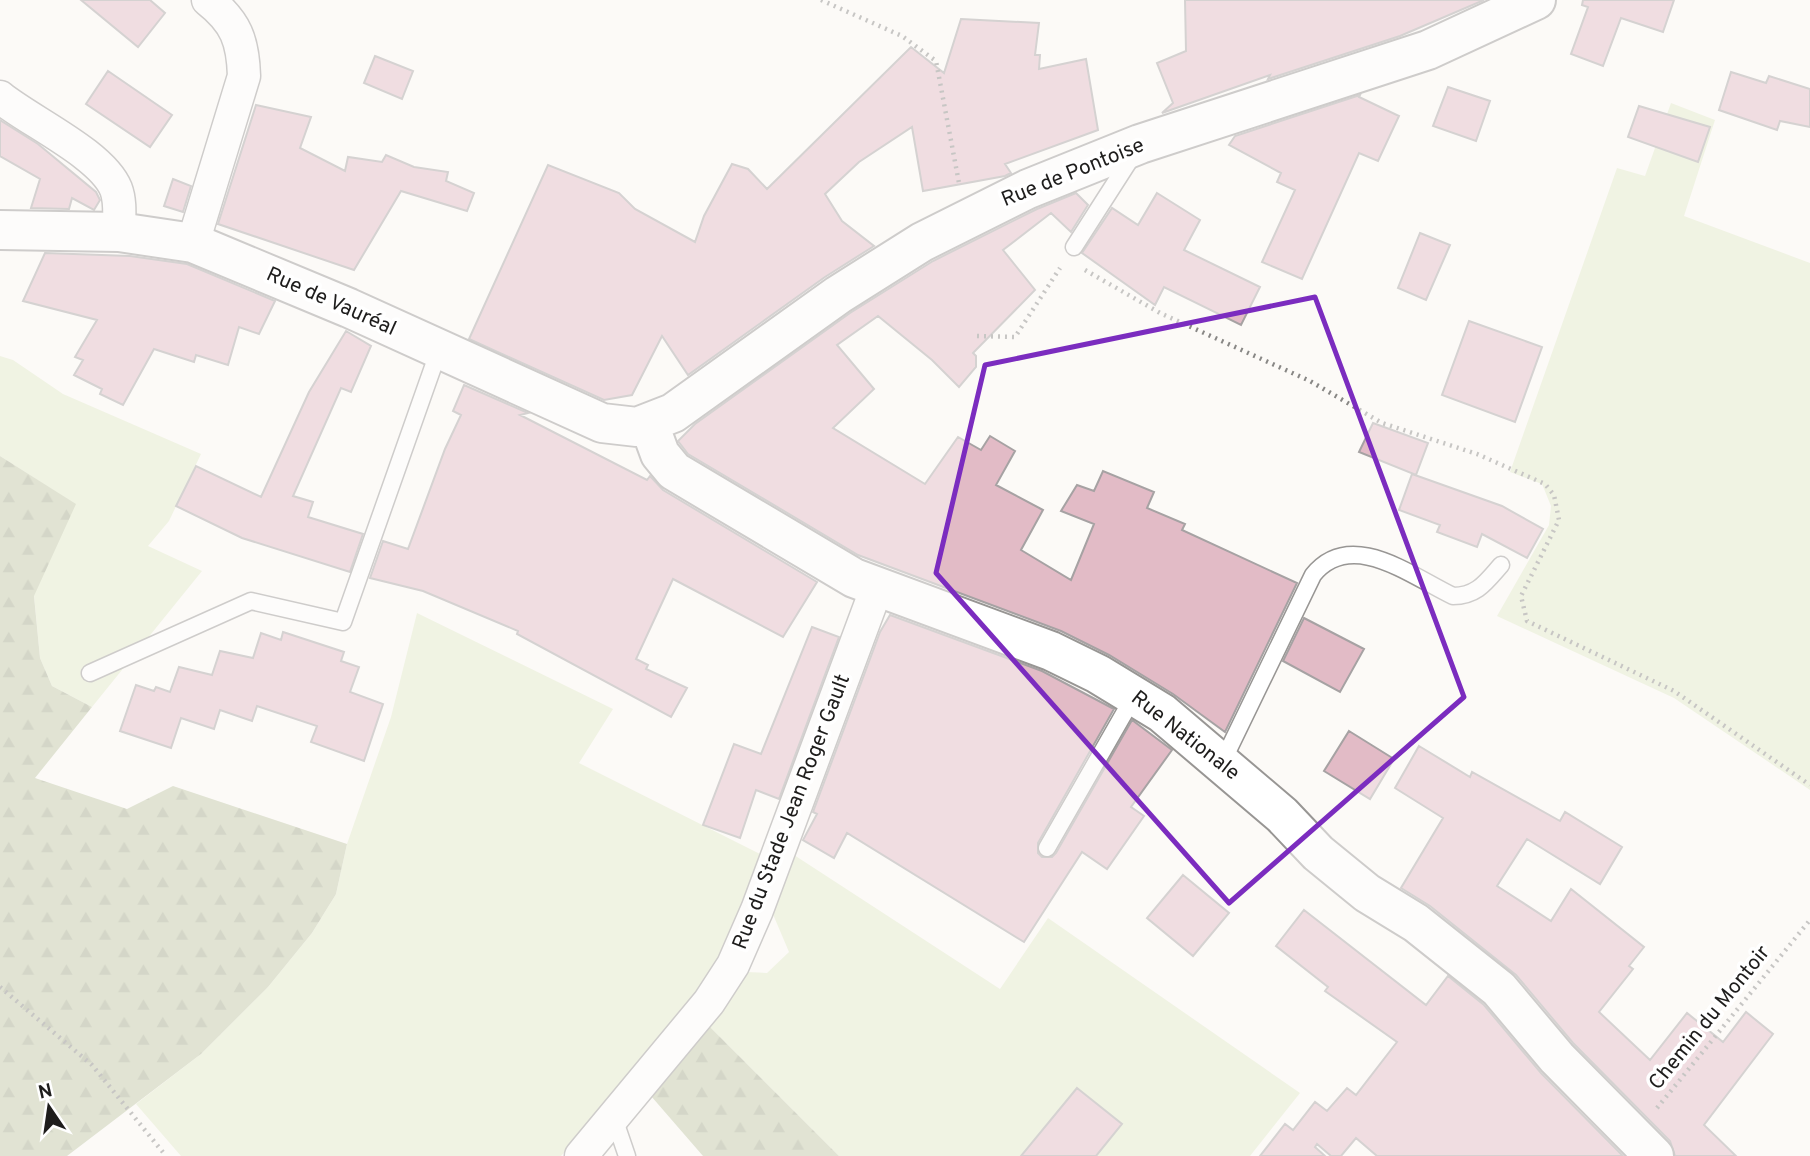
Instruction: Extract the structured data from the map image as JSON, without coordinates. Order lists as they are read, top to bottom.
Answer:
{
  "streets": {
    "street": [
      "Rue de Pontoise",
      "Rue de Vauréal",
      "Rue Nationale",
      "Rue du Stade Jean Roger Gault"
    ],
    "path": ["Chemin du Montoir"]
  },
  "crossings": [
    ["Rue de Pontoise", "Rue de Vauréal"],
    ["Rue de Pontoise", "Rue Nationale"],
    ["Rue de Vauréal", "Rue Nationale"],
    ["Rue Nationale", "Rue du Stade Jean Roger Gault"],
    ["Rue Nationale", "Chemin du Montoir"]
  ],
  "north": "top"
}
